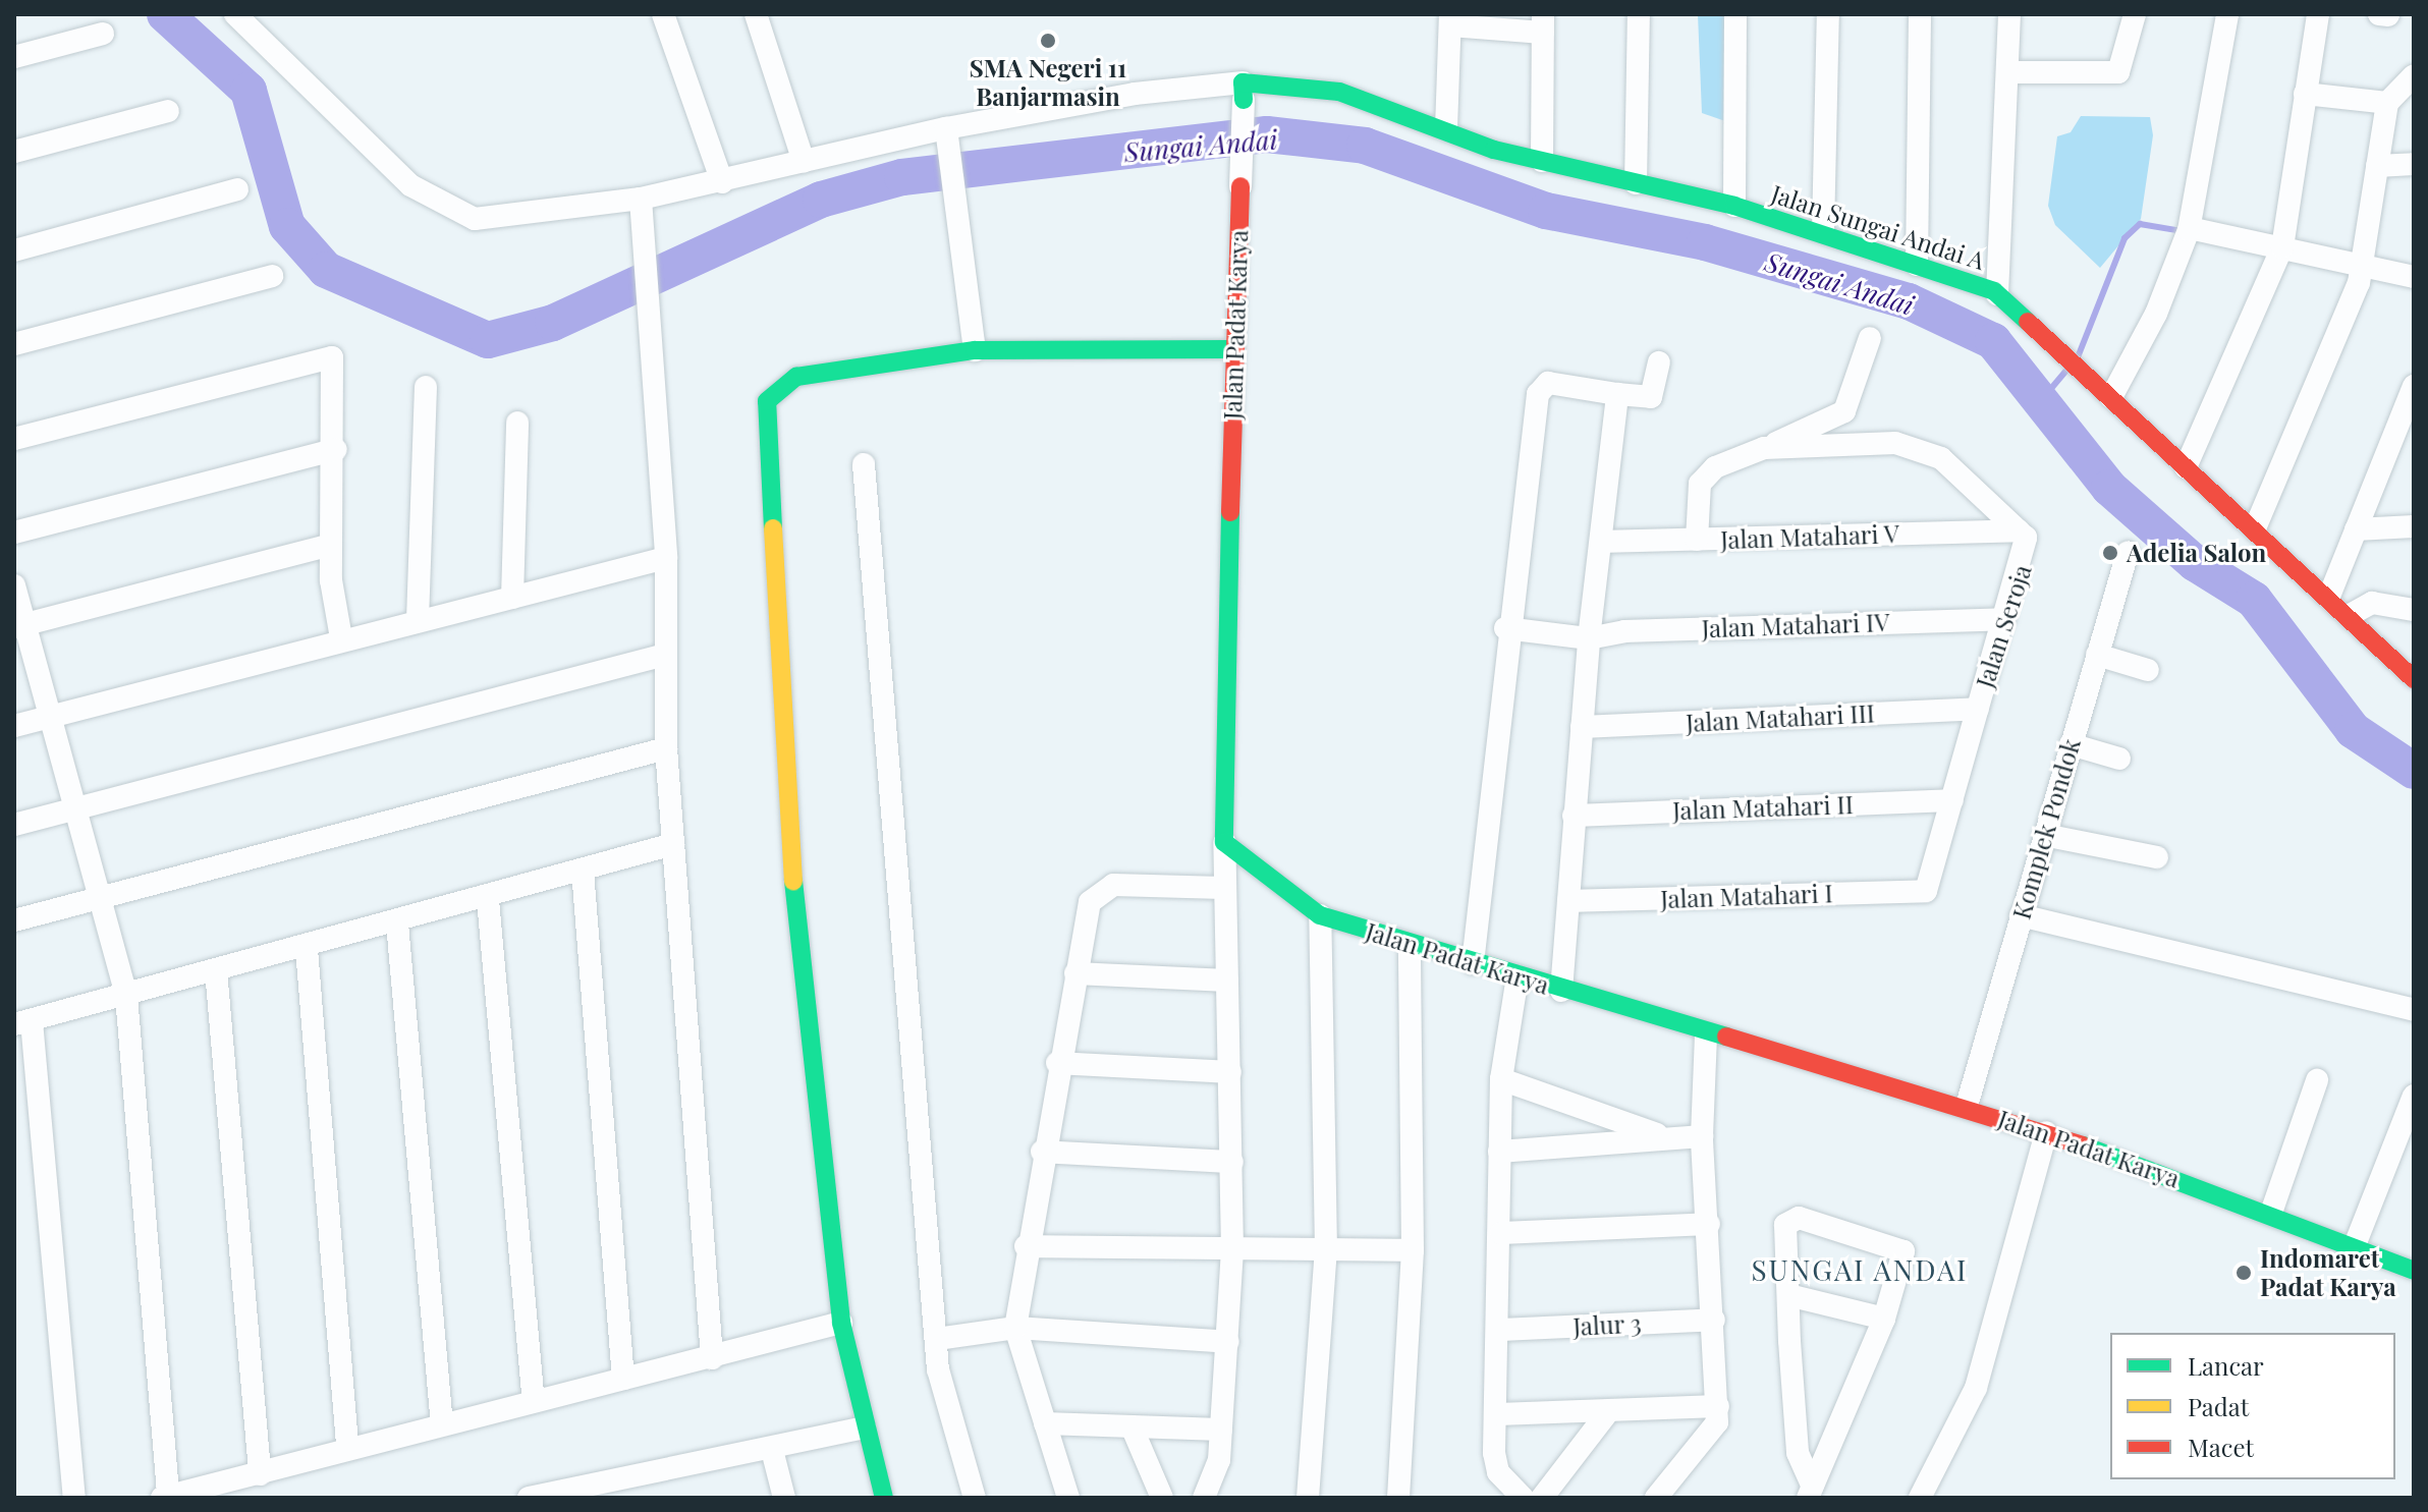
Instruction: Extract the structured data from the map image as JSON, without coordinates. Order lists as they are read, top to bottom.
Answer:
{
  "streets": {
    "street": [
      "Jalan Sungai Andai A",
      "Jalan Padat Karya",
      "Jalan Matahari V",
      "Jalan Matahari IV",
      "Jalan Seroja",
      "Jalan Matahari III",
      "Jalan Matahari II",
      "Komplek Pondok",
      "Jalan Matahari I",
      "Jalur 3"
    ]
  },
  "crossings": [
    ["Jalan Sungai Andai A", "Jalan Padat Karya"],
    ["Jalan Padat Karya", "Komplek Pondok"],
    ["Jalan Matahari V", "Jalan Seroja"],
    ["Jalan Matahari IV", "Jalan Seroja"],
    ["Jalan Seroja", "Jalan Matahari III"],
    ["Jalan Seroja", "Jalan Matahari II"],
    ["Jalan Seroja", "Jalan Matahari I"]
  ],
  "districts": ["SUNGAI ANDAI"],
  "water": ["Sungai Andai"],
  "places": ["SMA Negeri 11 Banjarmasin", "Adelia Salon", "Indomaret Padat Karya"],
  "legend": ["Lancar", "Padat", "Macet"]
}
